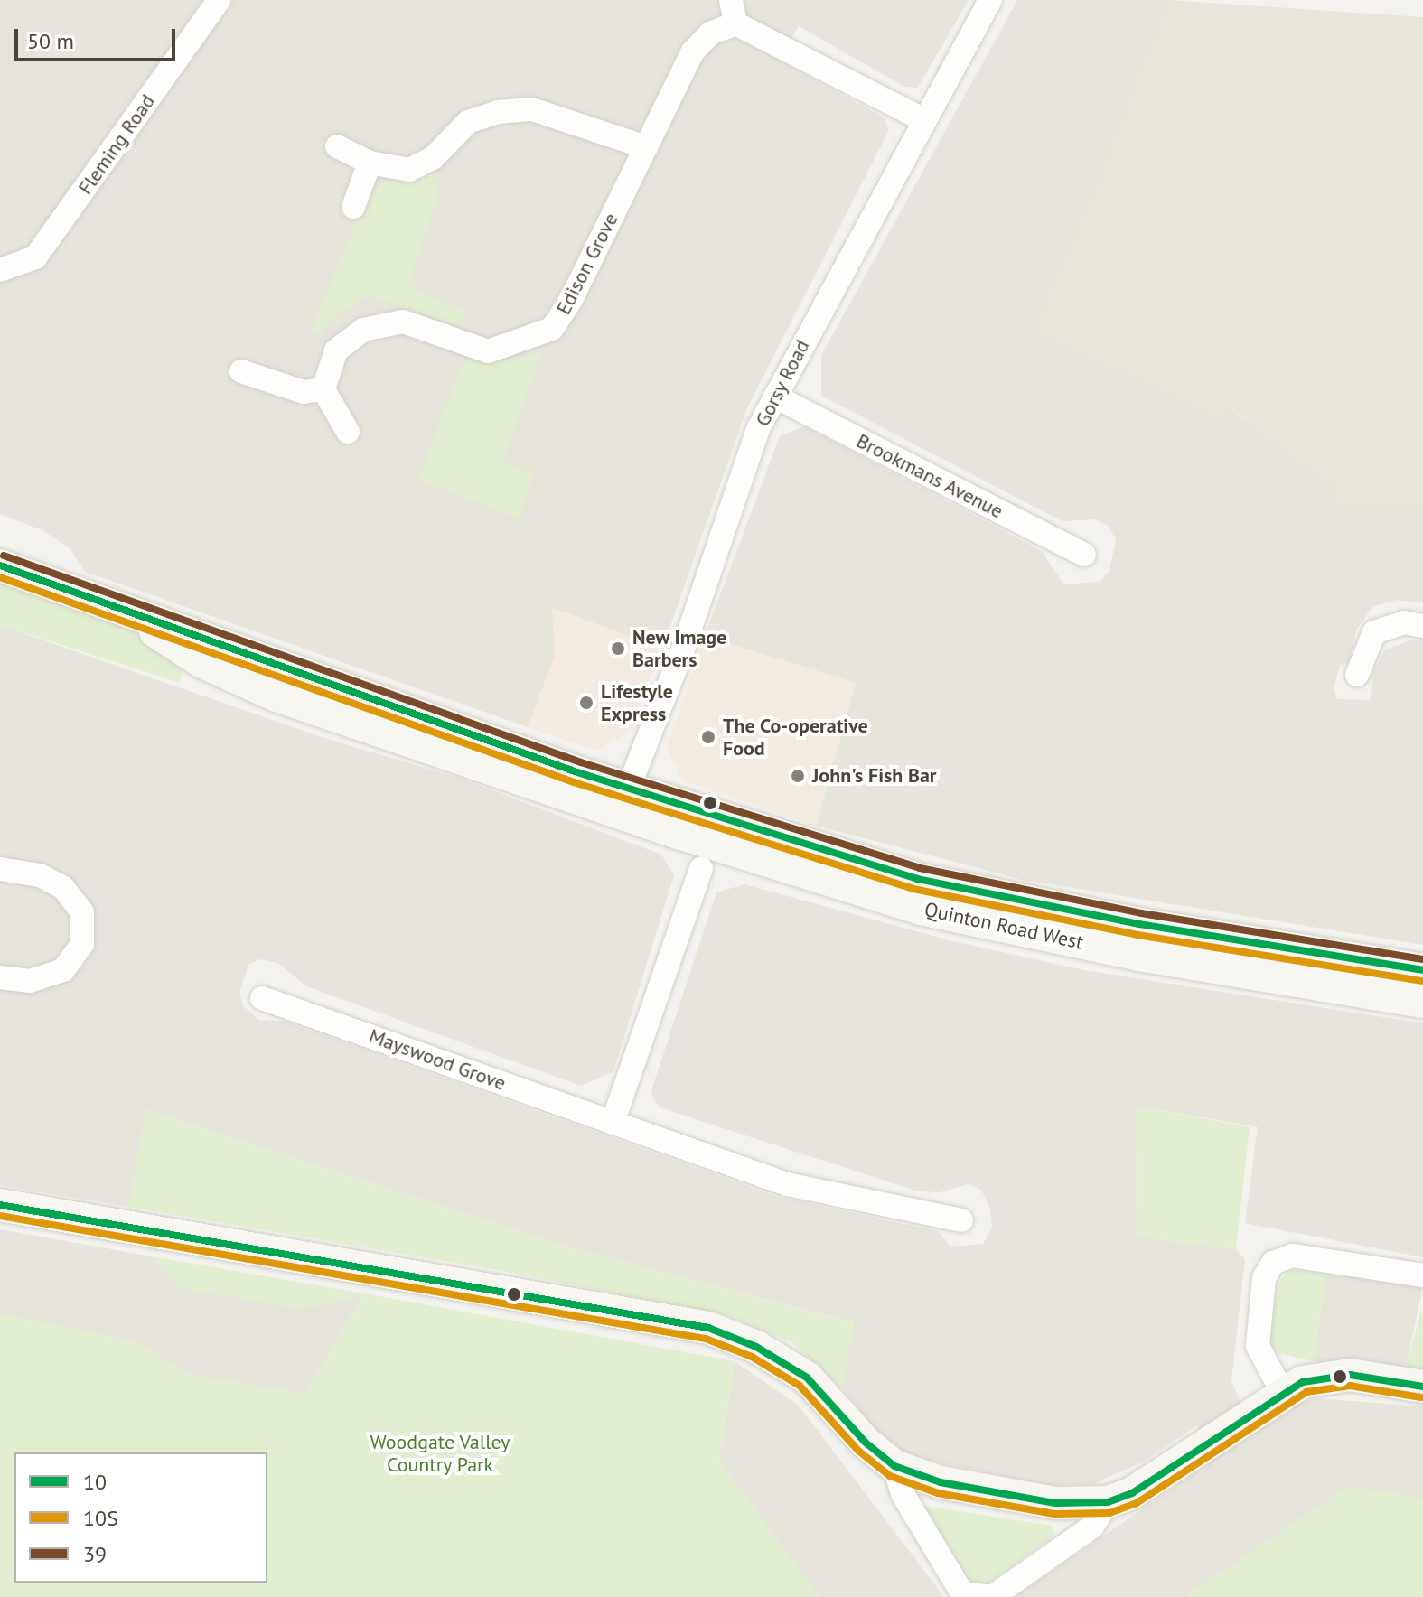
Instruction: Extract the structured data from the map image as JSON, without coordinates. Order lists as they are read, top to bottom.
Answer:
{
  "streets": {
    "street": [
      "Fleming Road",
      "Edison Grove",
      "Gorsy Road",
      "Brookmans Avenue",
      "Quinton Road West",
      "Mayswood Grove"
    ]
  },
  "crossings": [
    ["Gorsy Road", "Brookmans Avenue"],
    ["Gorsy Road", "Quinton Road West"]
  ],
  "parks": ["Woodgate Valley Country Park"],
  "places": [
    "New Image Barbers",
    "Lifestyle Express",
    "The Co-operative Food",
    "John's Fish Bar"
  ],
  "lines": ["transit line 39", "transit line 10", "transit line 10S"],
  "legend": ["10", "10S", "39"],
  "scale_bar": "50 m"
}
